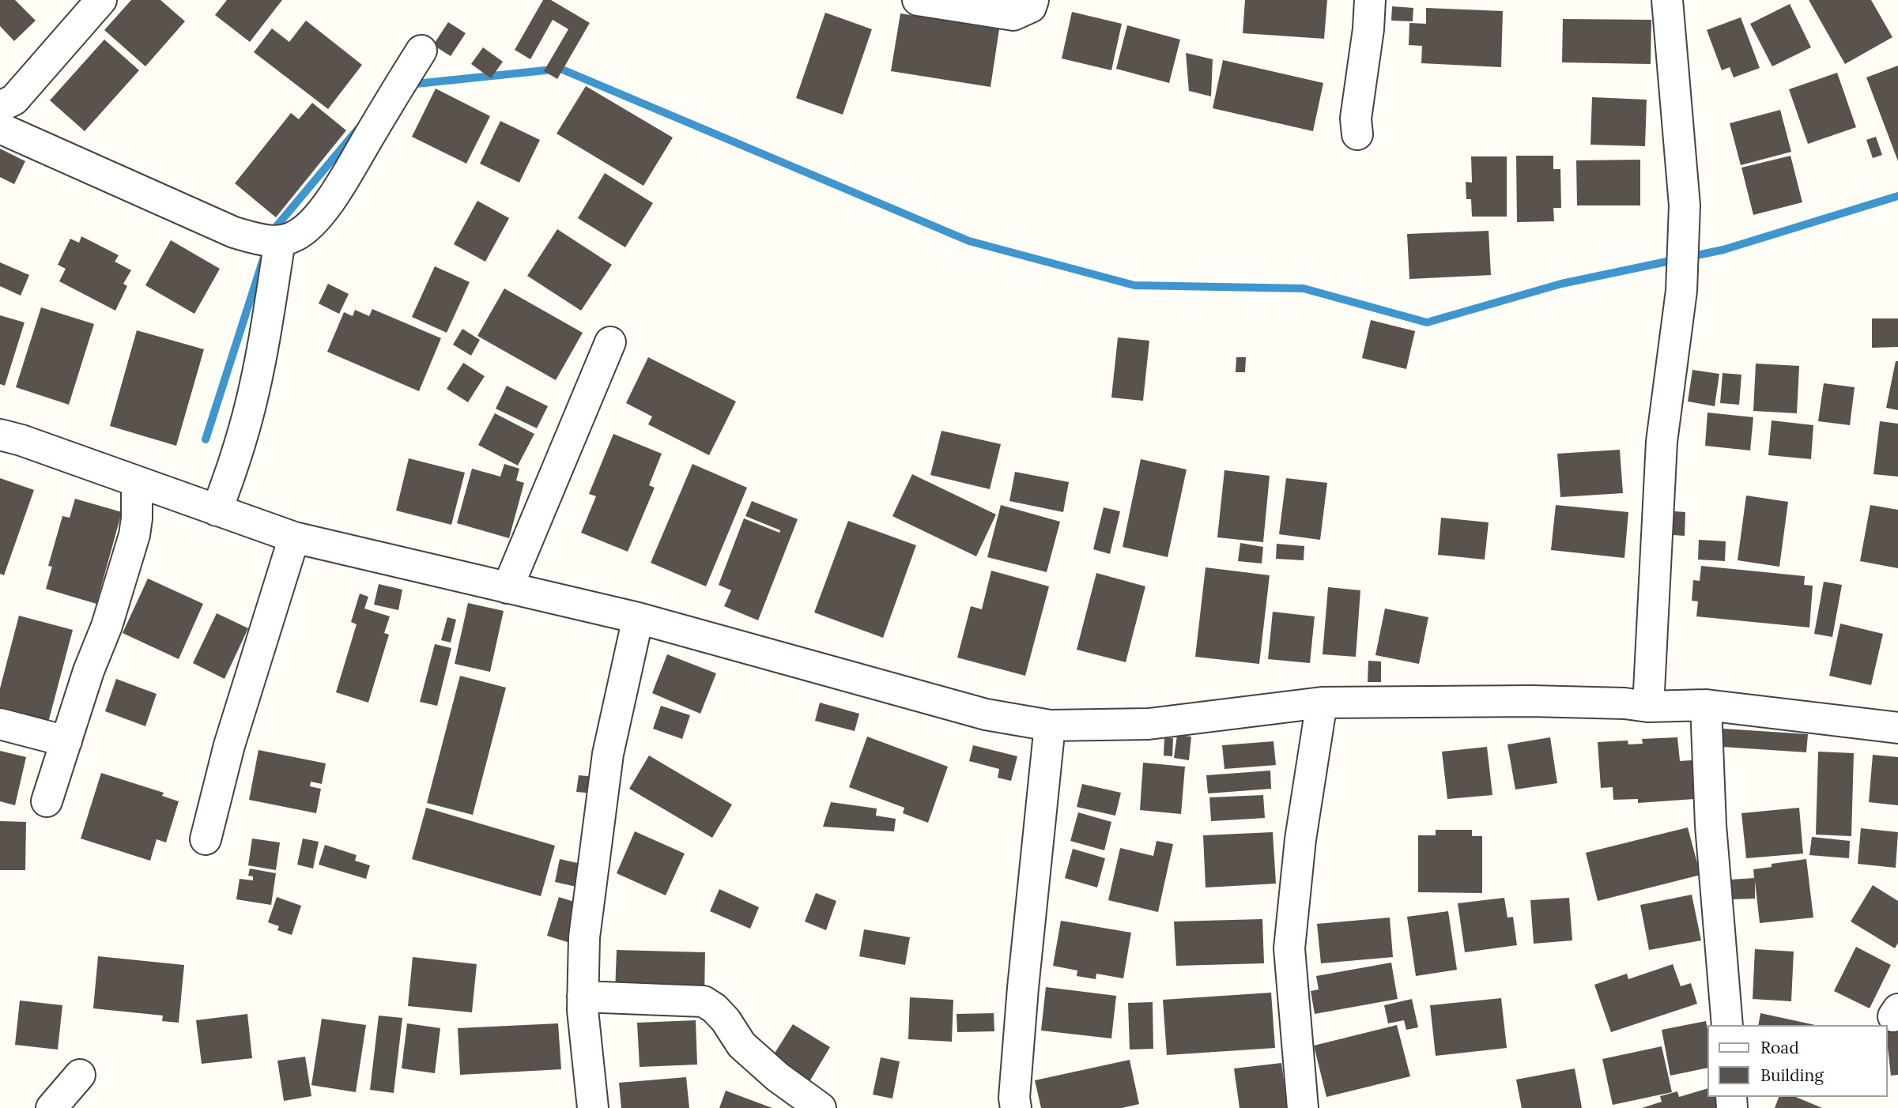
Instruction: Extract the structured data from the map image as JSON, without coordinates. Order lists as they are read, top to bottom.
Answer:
{
  "legend": ["Road", "Building"]
}
